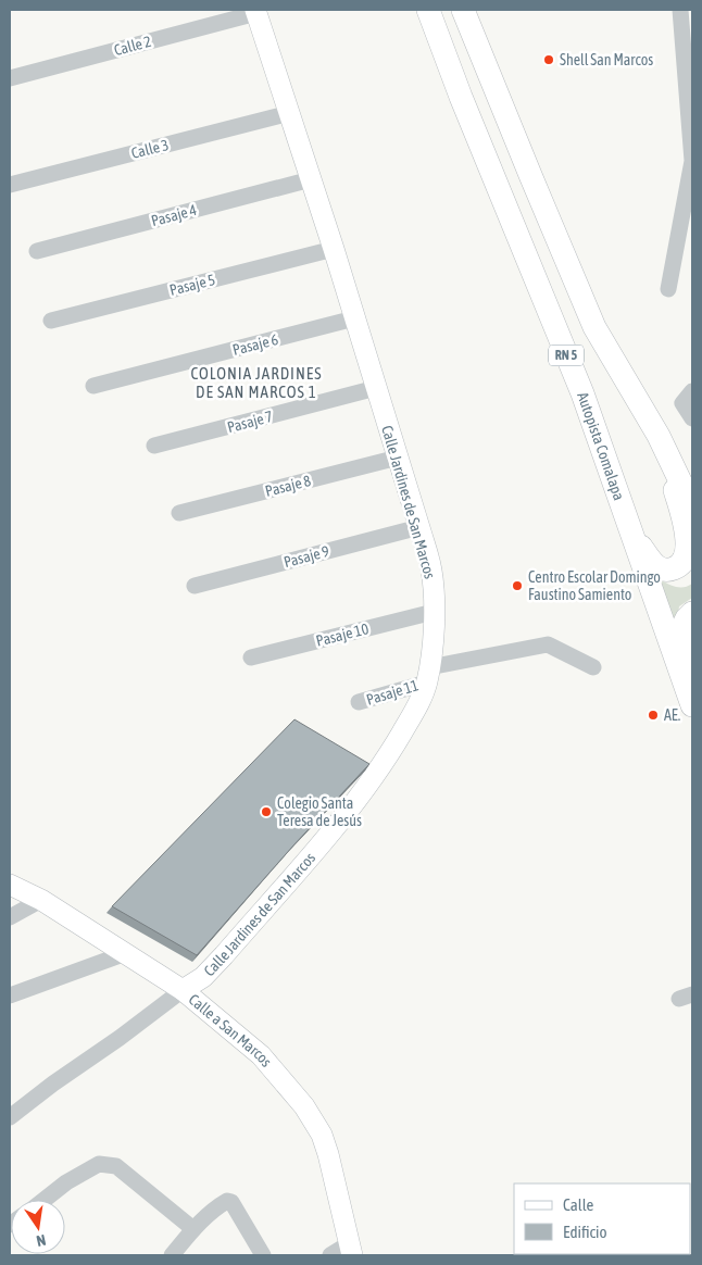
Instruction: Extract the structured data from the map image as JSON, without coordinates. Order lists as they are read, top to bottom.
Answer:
{
  "streets": {
    "highway": ["RN 5", "Autopista Comalapa"],
    "main road": ["Calle Jardines de San Marcos", "Calle a San Marcos"],
    "street": [
      "Calle 2",
      "Calle 3",
      "Pasaje 4",
      "Pasaje 5",
      "Pasaje 6",
      "Pasaje 7",
      "Pasaje 8",
      "Pasaje 9",
      "Pasaje 10",
      "Pasaje 11"
    ]
  },
  "crossings": [
    ["Calle 2", "Calle Jardines de San Marcos"],
    ["Calle 3", "Calle Jardines de San Marcos"],
    ["Pasaje 4", "Calle Jardines de San Marcos"],
    ["Pasaje 5", "Calle Jardines de San Marcos"],
    ["Pasaje 6", "Calle Jardines de San Marcos"],
    ["Pasaje 7", "Calle Jardines de San Marcos"],
    ["Pasaje 8", "Calle Jardines de San Marcos"],
    ["Calle Jardines de San Marcos", "Pasaje 9"],
    ["Calle Jardines de San Marcos", "Pasaje 10"],
    ["Calle Jardines de San Marcos", "Pasaje 11"],
    ["Calle Jardines de San Marcos", "Calle a San Marcos"]
  ],
  "districts": ["COLONIA JARDINES DE SAN MARCOS 1"],
  "places": [
    "Shell San Marcos",
    "Centro Escolar Domingo Faustino Samiento",
    "AE.",
    "Colegio Santa Teresa de Jesús"
  ],
  "legend": ["Calle", "Edificio"],
  "north": "bottom"
}
